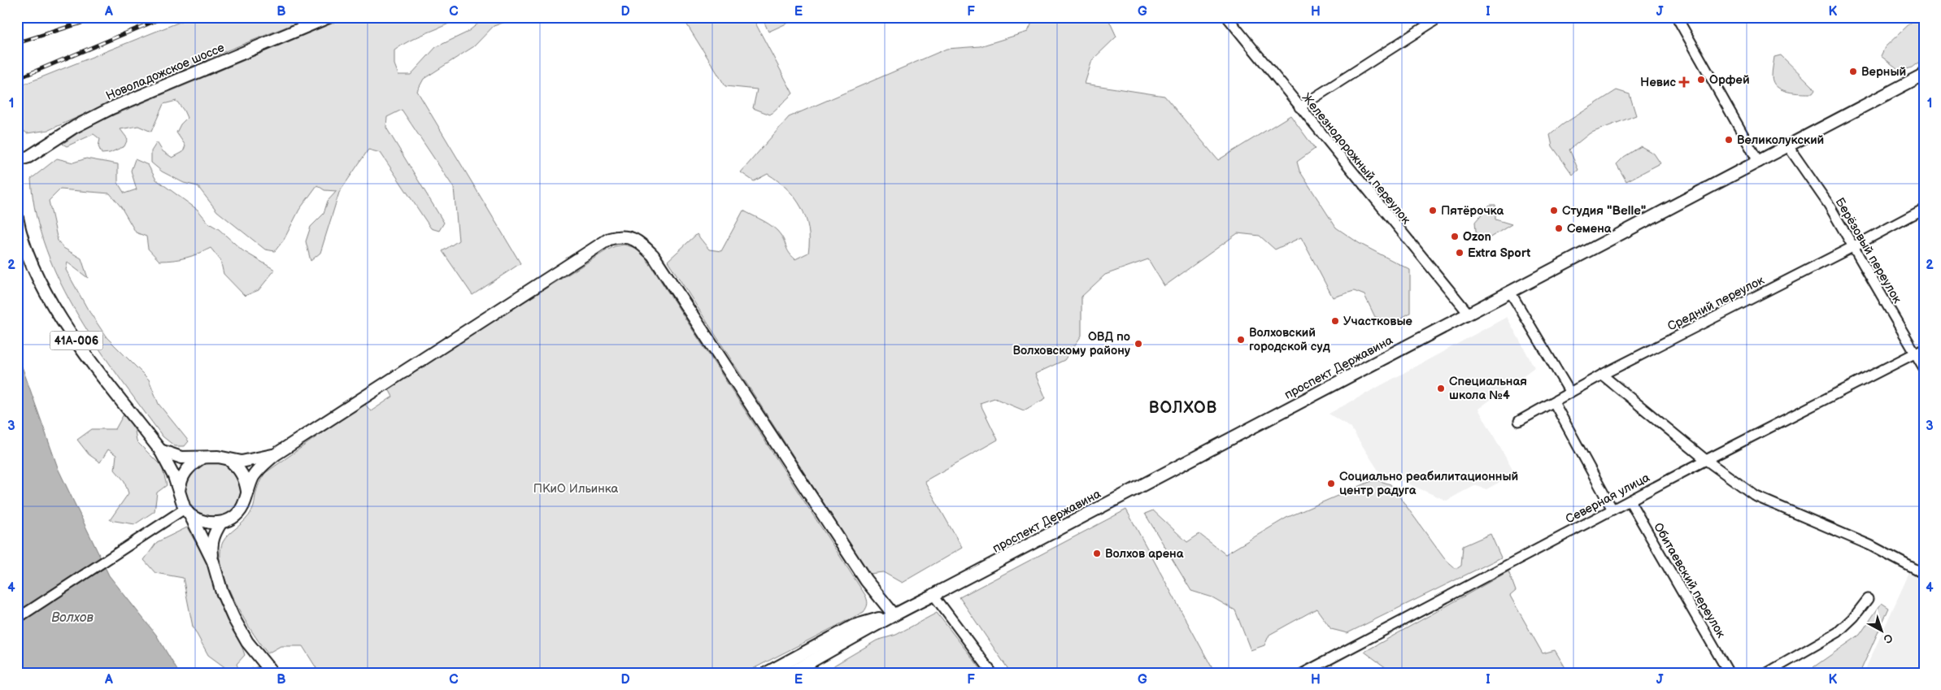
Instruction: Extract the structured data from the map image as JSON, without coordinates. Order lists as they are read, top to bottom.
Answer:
{
  "streets": {
    "main road": ["Новоладожское шоссе", "41А-006", "проспект Державина"],
    "street": [
      "Железнодорожный переулок",
      "Берёзовый переулок",
      "Средний переулок",
      "Северная улица",
      "Обитаевский переулок"
    ]
  },
  "crossings": [
    ["Железнодорожный переулок", "проспект Державина"],
    ["Берёзовый переулок", "Средний переулок"],
    ["Берёзовый переулок", "проспект Державина"],
    ["Берёзовый переулок", "Северная улица"],
    ["Северная улица", "Обитаевский переулок"]
  ],
  "districts": ["ВОЛХОВ"],
  "water": ["Волхов"],
  "parks": ["ПКиО Ильинка"],
  "places": {
    "other": [
      "Верный",
      "Орфей",
      "Великолукский",
      "Пятёрочка",
      "Студия \"Belle\"",
      "Семена",
      "Ozon",
      "Extra Sport",
      "Участковые",
      "Волховский городской суд",
      "ОВД по Волховскому району",
      "Специальная школа №4",
      "Социально реабилитационный центр радуга",
      "Волхов арена"
    ],
    "health": ["Невис"]
  },
  "north": "bottom right",
  "grid": {
    "columns": [
      "A",
      "B",
      "C",
      "D",
      "E",
      "F",
      "G",
      "H",
      "I",
      "J",
      "K"
    ],
    "rows": [
      "1",
      "2",
      "3",
      "4"
    ]
  }
}
